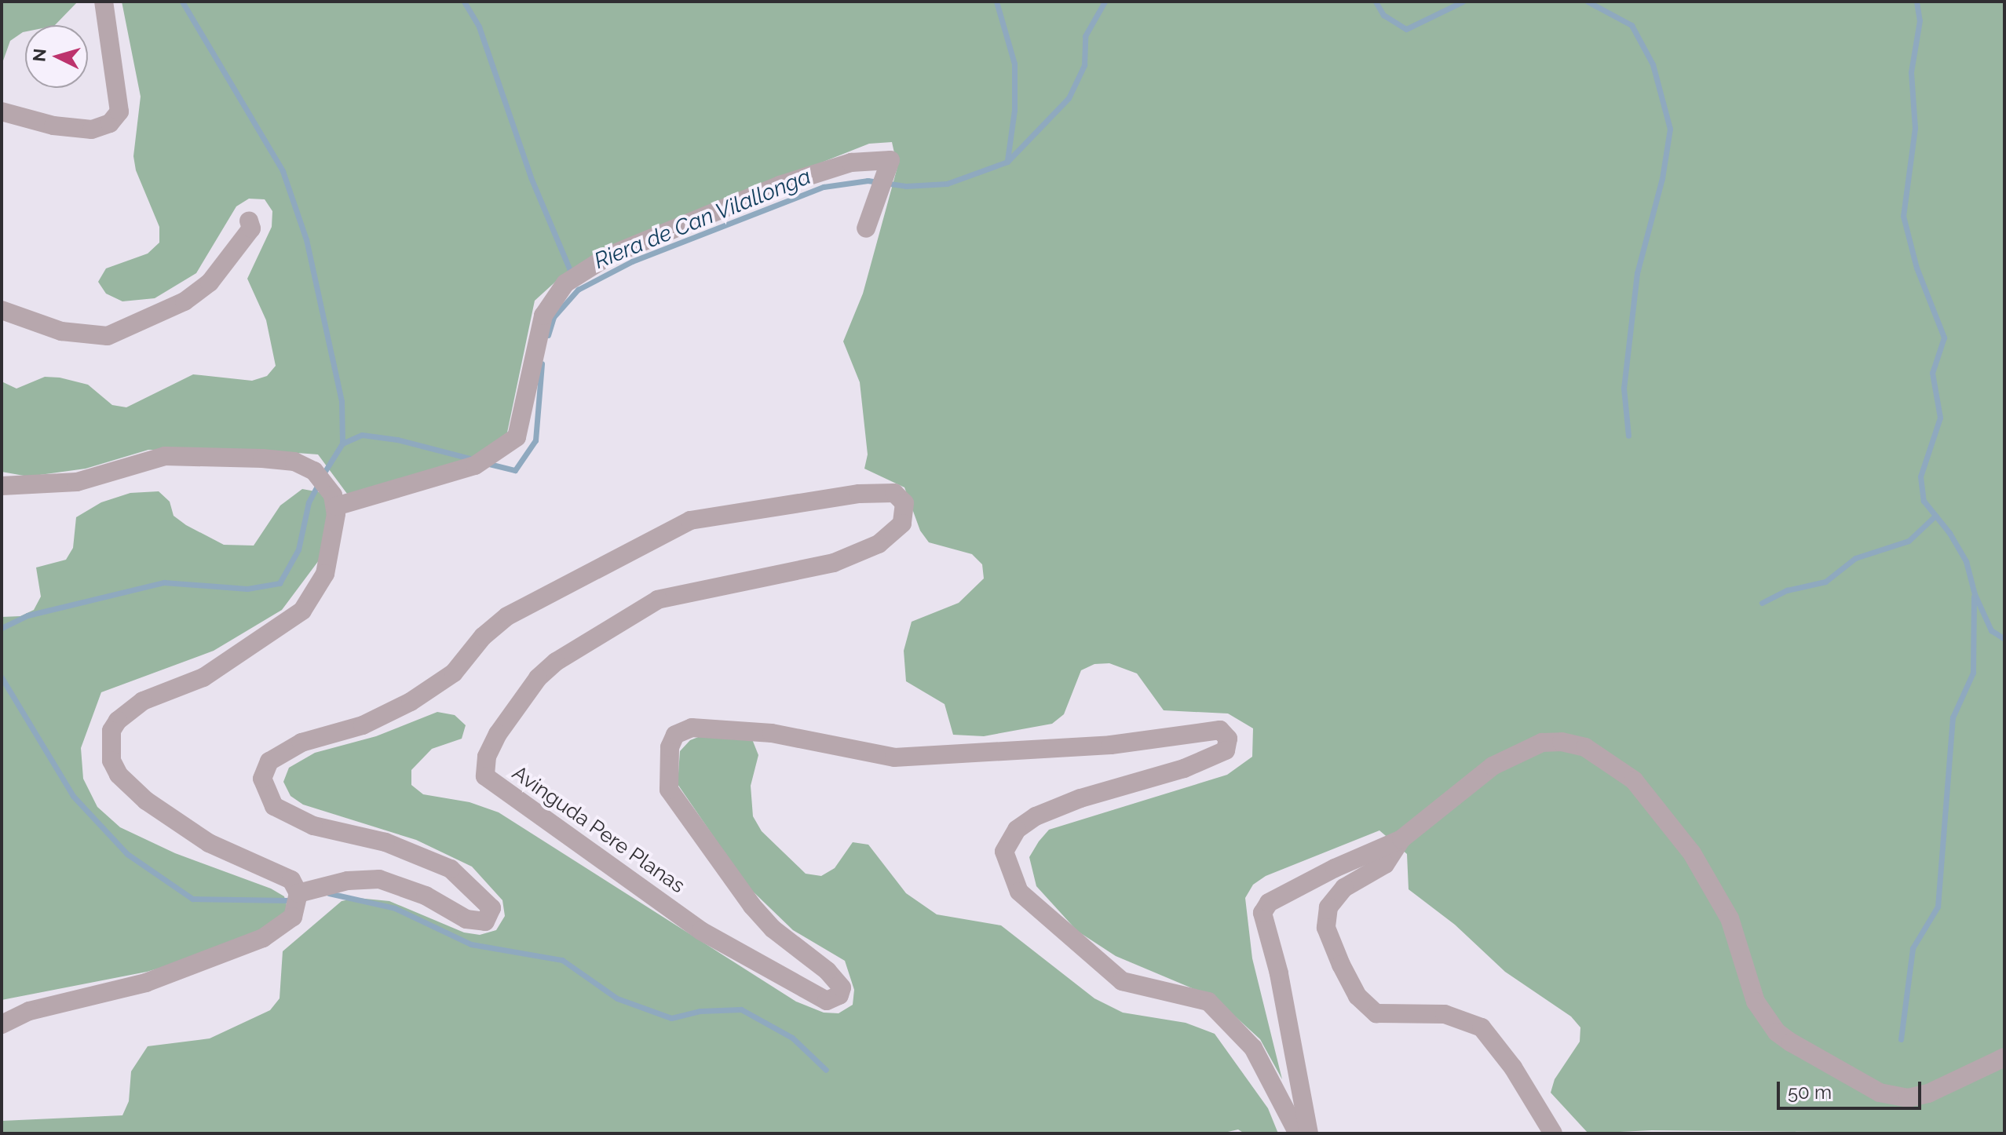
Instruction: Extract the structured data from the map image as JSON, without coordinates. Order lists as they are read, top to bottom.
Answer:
{
  "streets": {
    "street": ["Avinguda Pere Planas"]
  },
  "water": ["Riera de Can Vilallonga"],
  "scale_bar": "50 m",
  "north": "left"
}
